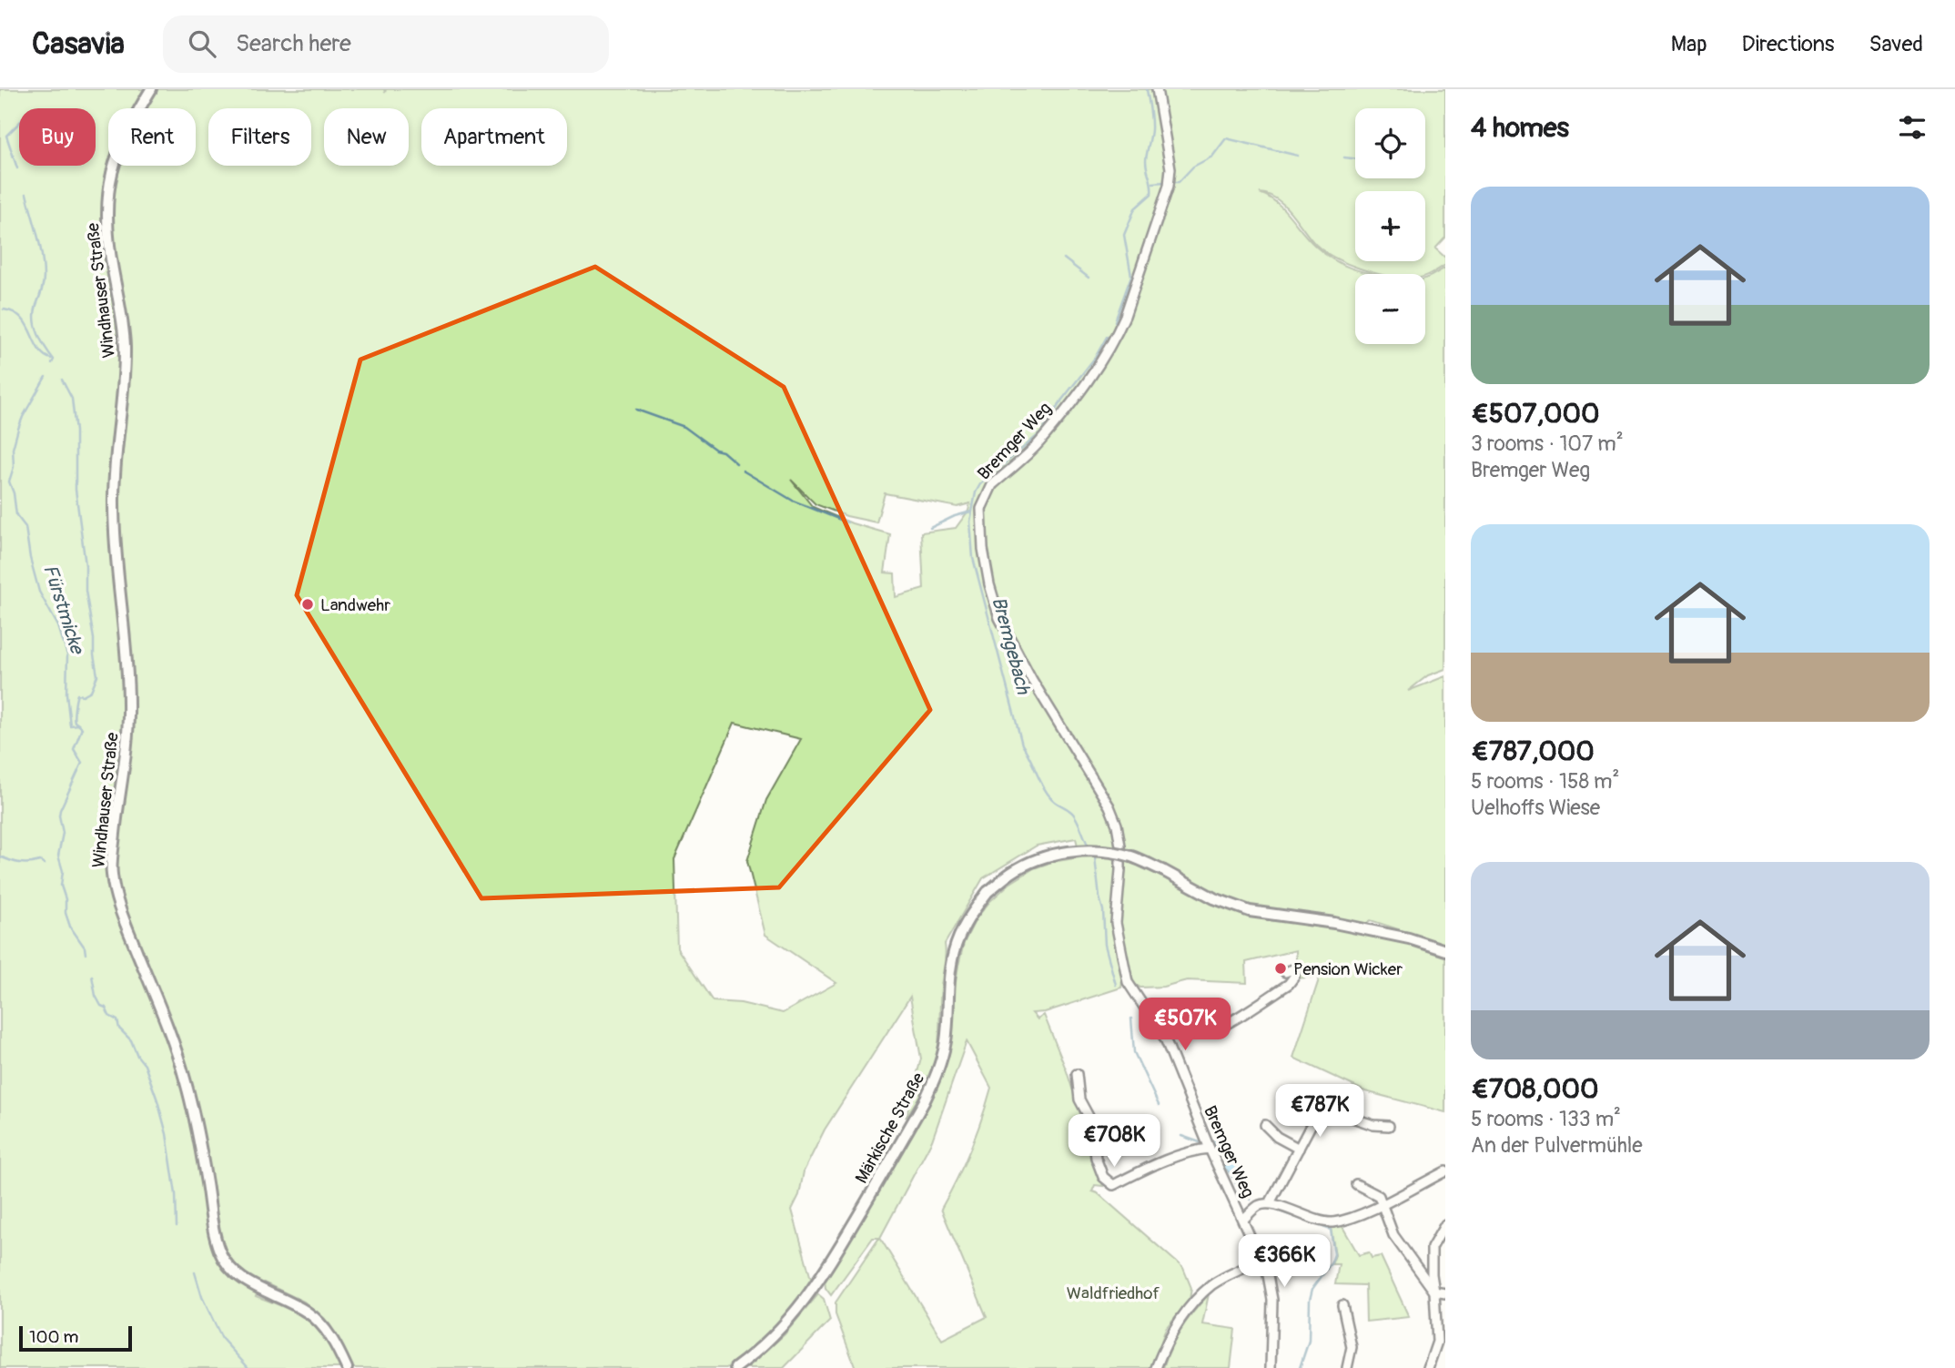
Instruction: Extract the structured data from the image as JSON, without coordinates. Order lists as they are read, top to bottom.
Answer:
{
  "streets": {
    "main road": ["Windhauser Straße", "Märkische Straße"],
    "street": ["Bremger Weg"]
  },
  "water": ["Fürstmicke", "Bremgebach"],
  "parks": ["Waldfriedhof"],
  "places": ["Landwehr", "Pension Wicker"],
  "scale_bar": "100 m",
  "page": {
    "header": "Casavia",
    "search": "Search here",
    "nav": ["Map", "Directions", "Saved"],
    "heading": "4 homes",
    "map_buttons": ["+", "−"],
    "chip": [
      "Buy",
      "Rent",
      "Filters",
      "New",
      "Apartment"
    ],
    "list": [
      {
        "name": "€507,000",
        "note": "3 rooms · 107 m² · Bremger Weg"
      },
      {
        "name": "€787,000",
        "note": "5 rooms · 158 m² · Uelhoffs Wiese"
      },
      {
        "name": "€708,000",
        "note": "5 rooms · 133 m² · An der Pulvermühle"
      }
    ],
    "price": [
      "€507K",
      "€787K",
      "€708K",
      "€366K"
    ],
    "scale": "100 m"
  }
}
